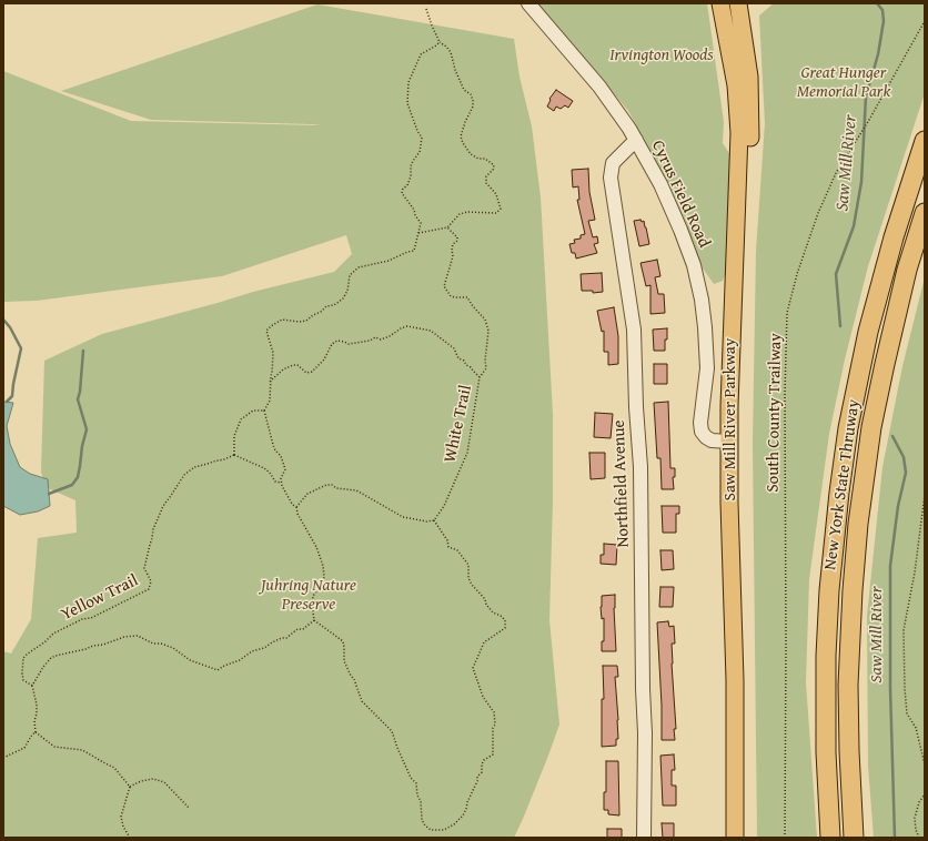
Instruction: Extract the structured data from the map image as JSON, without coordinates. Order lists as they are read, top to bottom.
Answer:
{
  "streets": {
    "highway": ["Saw Mill River Parkway", "New York State Thruway"],
    "street": ["Cyrus Field Road", "Northfield Avenue"],
    "path": ["South County Trailway", "White Trail", "Yellow Trail"]
  },
  "crossings": [
    ["Cyrus Field Road", "Saw Mill River Parkway"],
    ["Cyrus Field Road", "Northfield Avenue"]
  ],
  "water": ["Saw Mill River"],
  "parks": ["Irvington Woods", "Great Hunger Memorial Park", "Juhring Nature Preserve"]
}
